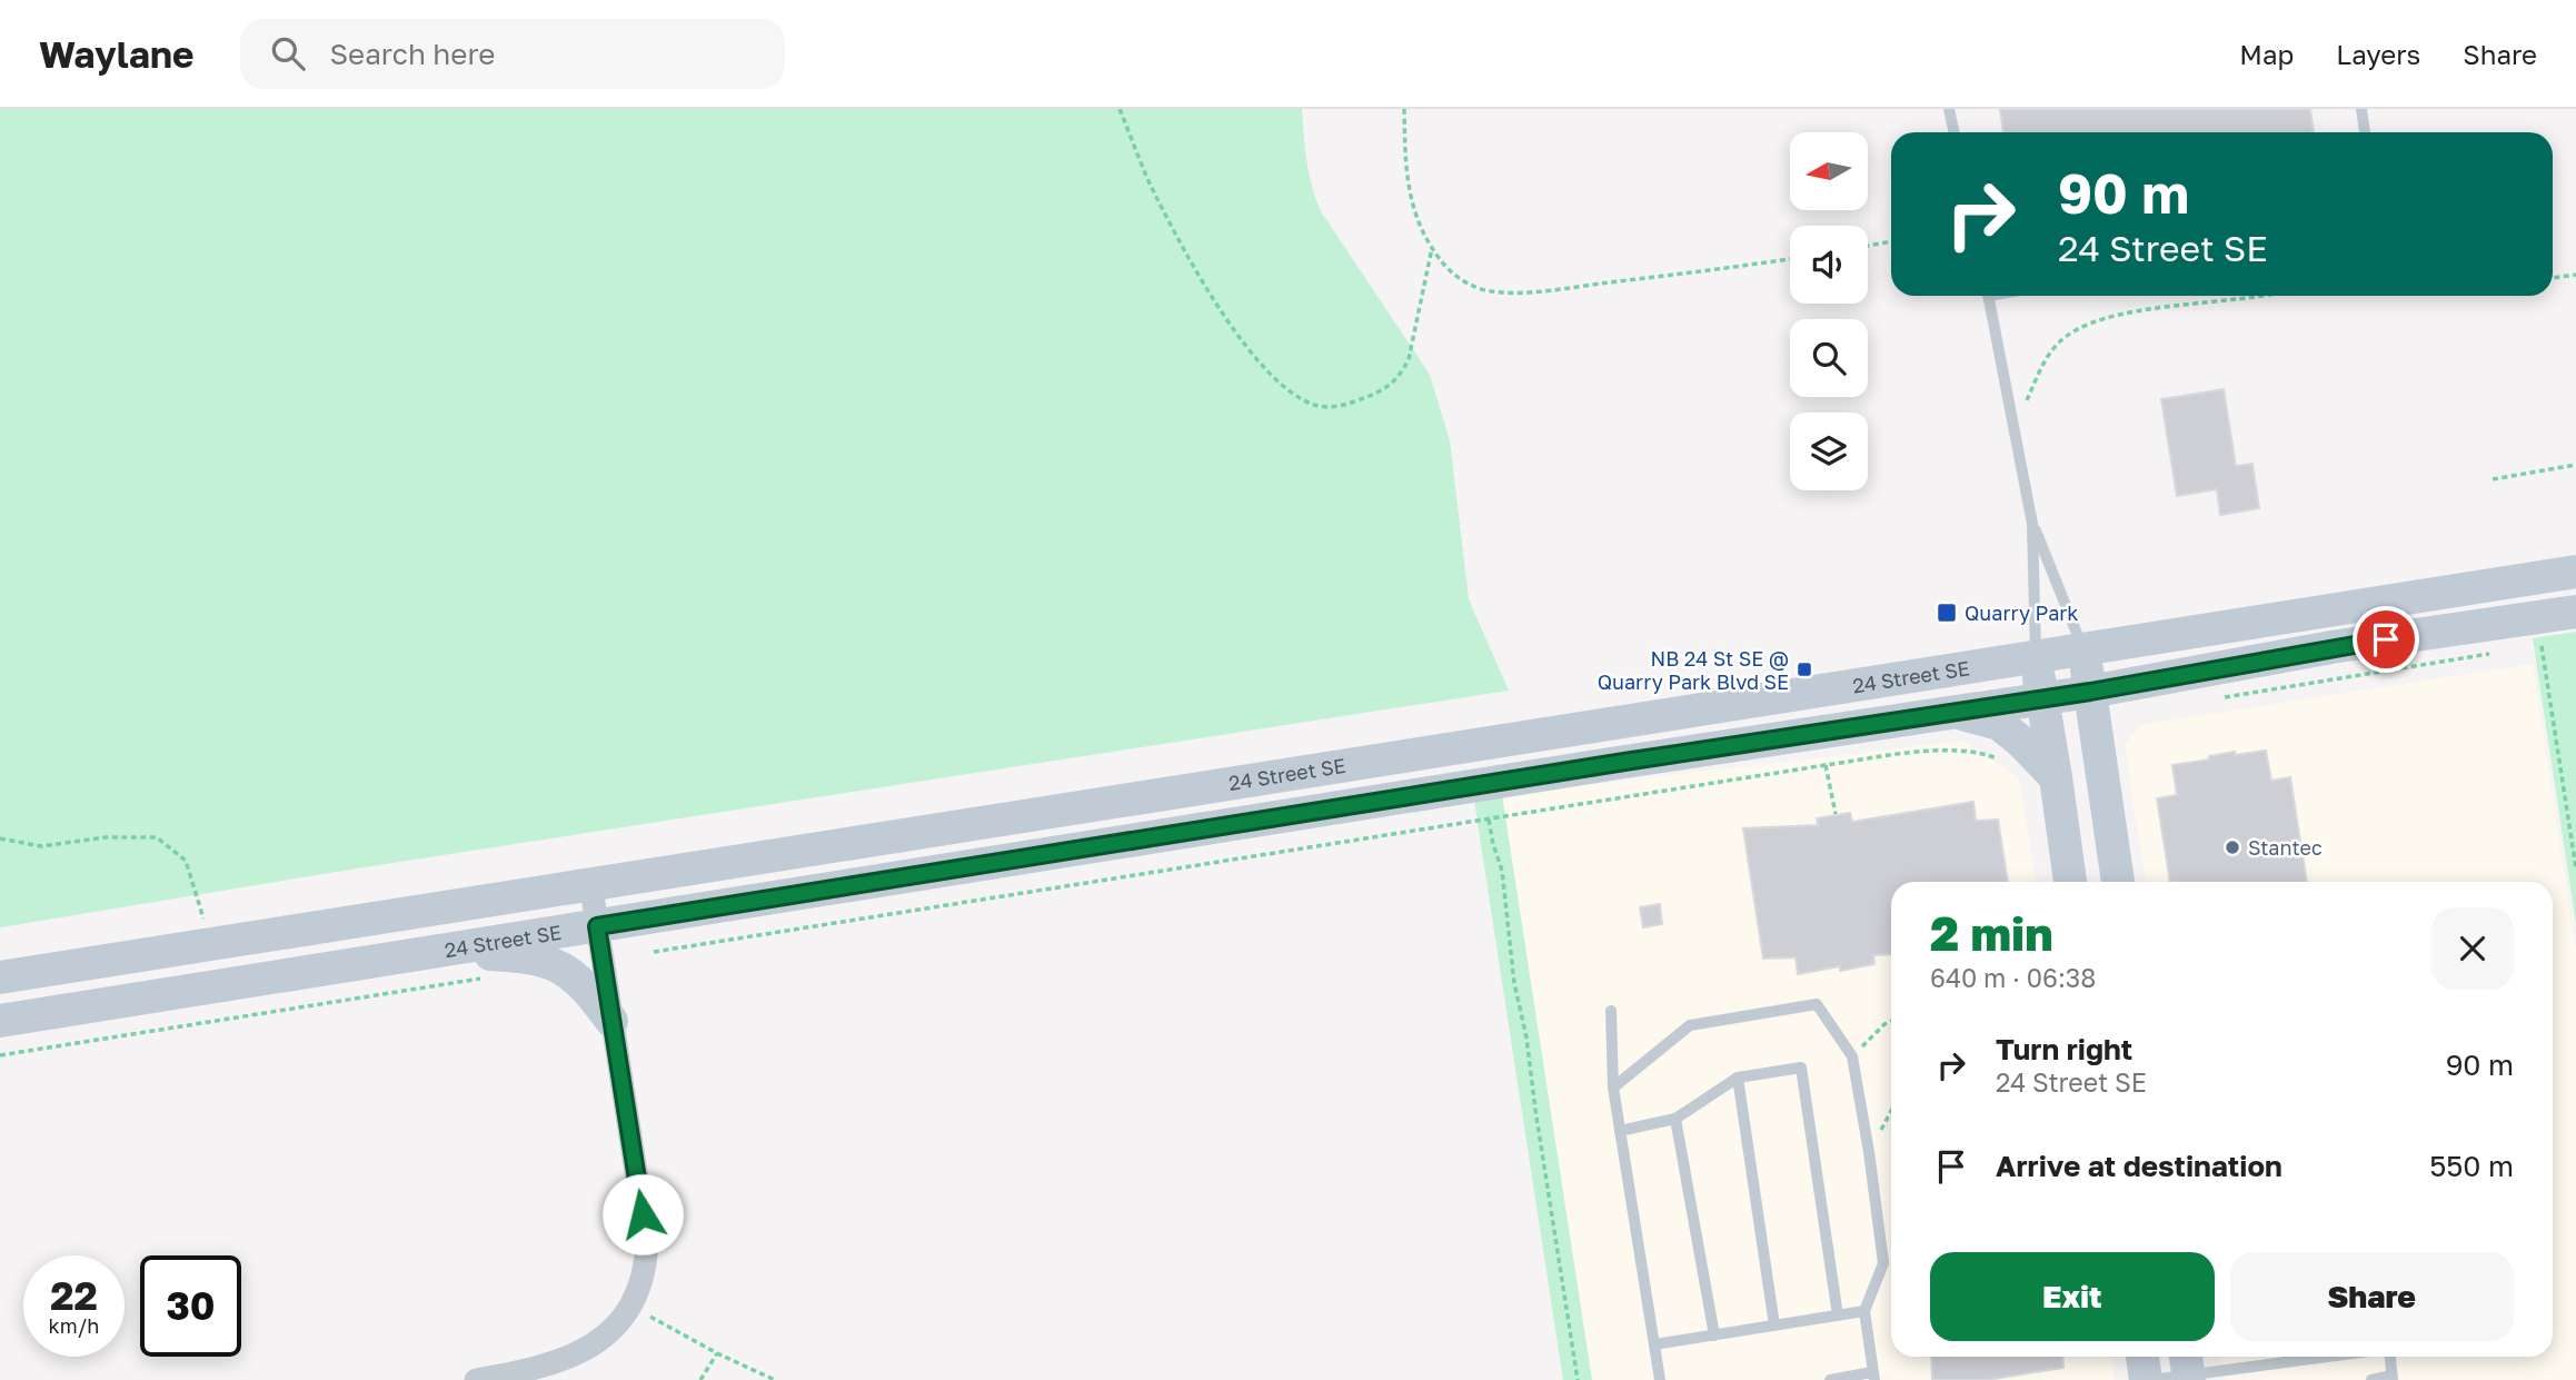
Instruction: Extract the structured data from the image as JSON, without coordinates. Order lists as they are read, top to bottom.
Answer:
{
  "streets": {
    "main road": ["24 Street SE"]
  },
  "places": {
    "transit": ["Quarry Park", "NB 24 St SE @ Quarry Park Blvd SE"],
    "other": ["Stantec"]
  },
  "north": "left",
  "page": {
    "header": "Waylane",
    "search": "Search here",
    "nav": ["Map", "Layers", "Share"],
    "turn": ["90 m", "24 Street SE"],
    "heading": ["2 min", "640 m · 06:38"],
    "list": [
      {
        "name": "Turn right",
        "note": "24 Street SE",
        "value": "90 m"
      },
      {
        "name": "Arrive at destination",
        "value": "550 m"
      }
    ],
    "buttons": ["Exit", "Share"],
    "speed": "22 km/h",
    "limit": "30"
  }
}
